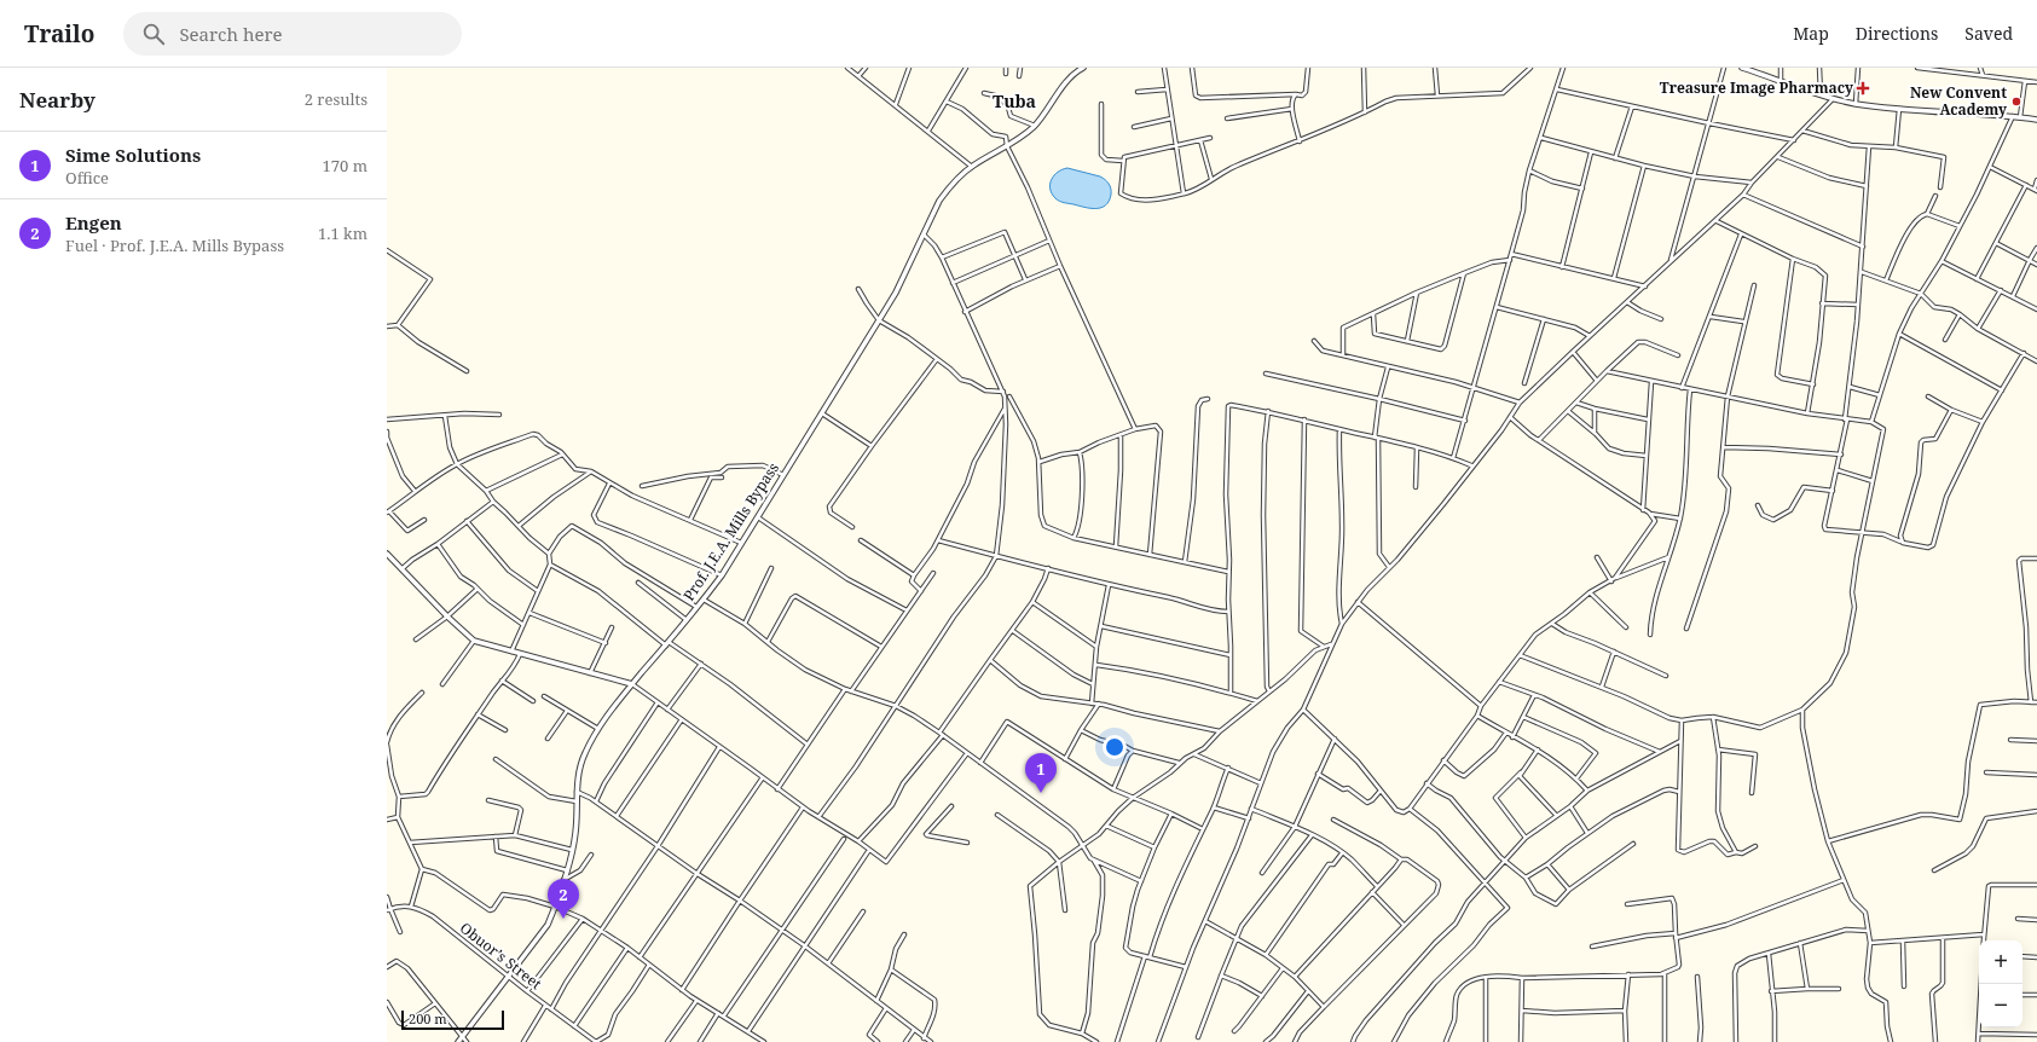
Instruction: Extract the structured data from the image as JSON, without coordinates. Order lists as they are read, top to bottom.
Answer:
{
  "streets": {
    "street": ["Prof. J.E.A. Mills Bypass", "Obuor’s Street"]
  },
  "crossings": [
    ["Prof. J.E.A. Mills Bypass", "Obuor’s Street"]
  ],
  "districts": ["Tuba"],
  "places": {
    "health": ["Treasure Image Pharmacy"],
    "other": ["New Convent Academy"]
  },
  "scale_bar": "200 m",
  "page": {
    "header": "Trailo",
    "search": "Search here",
    "nav": ["Map", "Directions", "Saved"],
    "heading": ["Nearby", "2 results"],
    "list": [
      {
        "mark": "1",
        "name": "Sime Solutions",
        "note": "Office",
        "value": "170 m"
      },
      {
        "mark": "2",
        "name": "Engen",
        "note": "Fuel · Prof. J.E.A. Mills Bypass",
        "value": "1.1 km"
      }
    ],
    "pins": ["1", "2"],
    "map_buttons": ["+", "−"],
    "scale": "200 m"
  }
}
